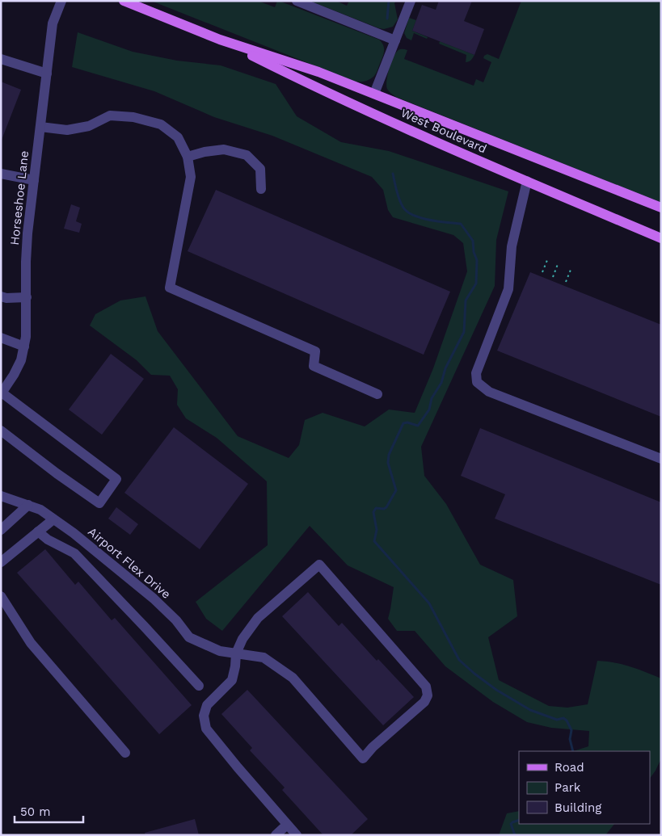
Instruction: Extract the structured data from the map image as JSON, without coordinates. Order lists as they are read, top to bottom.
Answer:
{
  "streets": {
    "main road": ["West Boulevard"],
    "street": ["Horseshoe Lane", "Airport Flex Drive"]
  },
  "legend": ["Road", "Park", "Building"],
  "scale_bar": "50 m"
}
